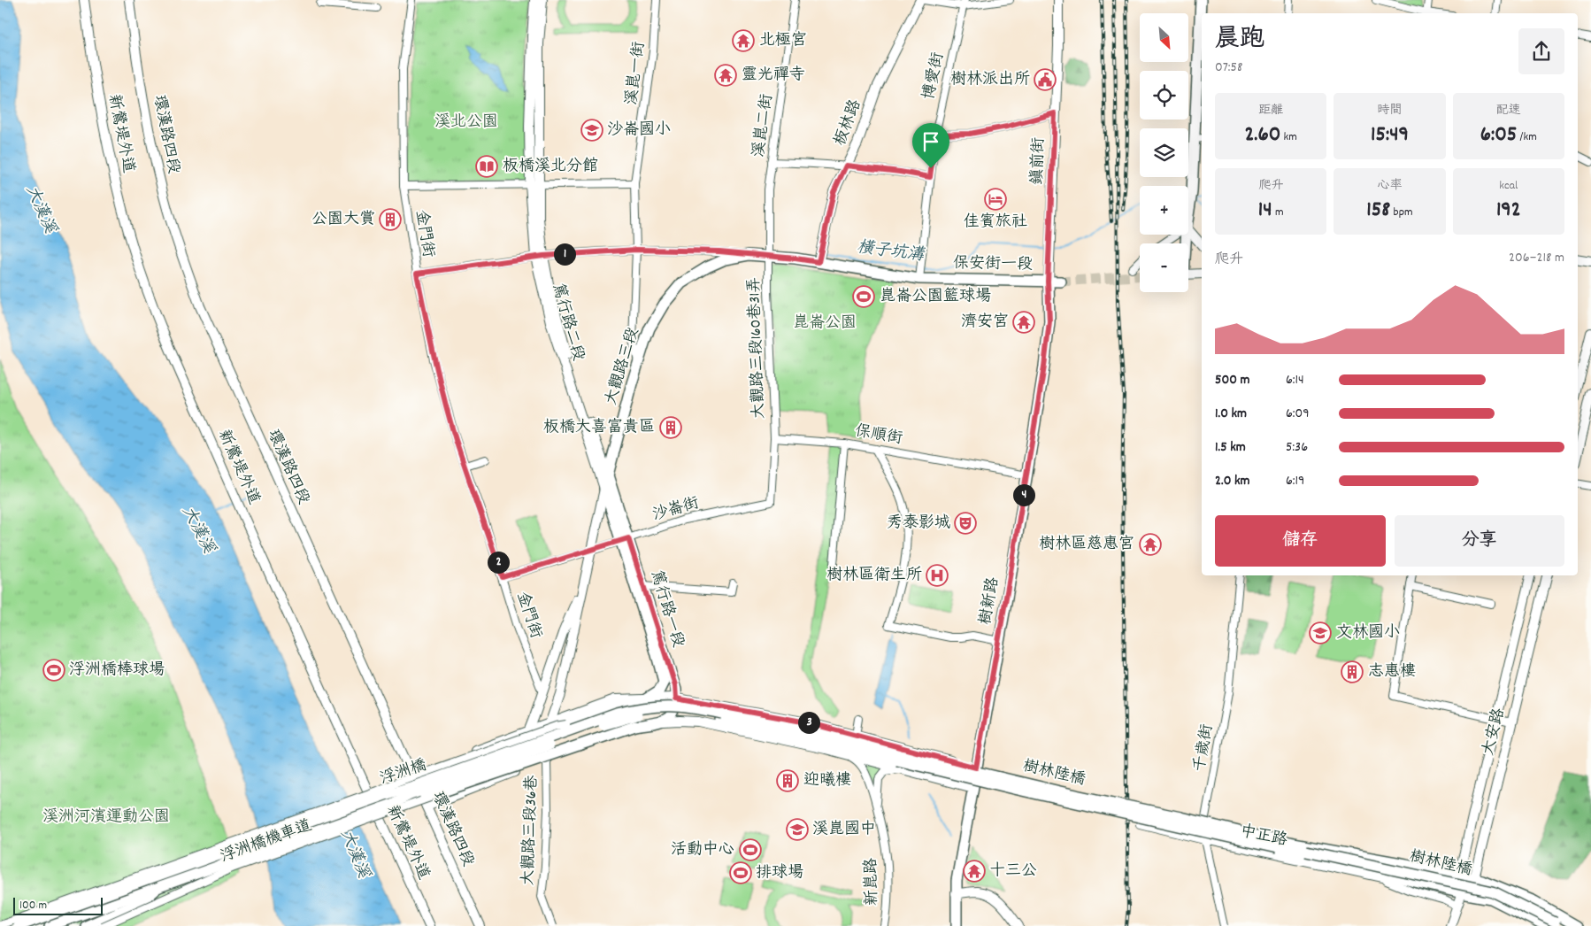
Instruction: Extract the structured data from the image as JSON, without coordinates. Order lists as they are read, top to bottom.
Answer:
{
  "streets": {
    "main road": [
      "保安街一段",
      "大觀路三段",
      "樹新路",
      "篤行路一段",
      "浮洲橋",
      "樹林陸橋"
    ],
    "street": [
      "溪崑一街",
      "博愛街",
      "板林路",
      "溪崑二街",
      "新鶯堤外道",
      "環漢路四段",
      "鎮前街",
      "金門街",
      "篤行路二段",
      "大觀路三段160巷31弄",
      "保順街",
      "沙崙街",
      "大安路",
      "千歲街",
      "大觀路三段36巷",
      "中正路",
      "浮洲橋機車道",
      "新崑路"
    ]
  },
  "crossings": [
    ["溪崑一街", "大觀路三段"],
    ["博愛街", "保安街一段"],
    ["板林路", "保安街一段"],
    ["板林路", "大觀路三段"],
    ["溪崑二街", "大觀路三段160巷31弄"],
    ["溪崑二街", "大觀路三段"],
    ["鎮前街", "保安街一段"],
    ["鎮前街", "樹新路"],
    ["金門街", "大觀路三段"],
    ["金門街", "沙崙街"],
    ["保安街一段", "大觀路三段"],
    ["保安街一段", "樹新路"],
    ["篤行路二段", "大觀路三段"],
    ["篤行路二段", "篤行路一段"],
    ["大觀路三段160巷31弄", "大觀路三段"],
    ["大觀路三段160巷31弄", "沙崙街"],
    ["大觀路三段", "沙崙街"],
    ["大觀路三段", "篤行路一段"],
    ["大觀路三段", "大觀路三段36巷"],
    ["保順街", "樹新路"],
    ["沙崙街", "篤行路一段"],
    ["篤行路一段", "浮洲橋"],
    ["大安路", "樹林陸橋"],
    ["千歲街", "中正路"],
    ["浮洲橋", "樹林陸橋"],
    ["樹林陸橋", "新崑路"]
  ],
  "water": ["大漢溪", "橫子坑溝"],
  "parks": ["溪北公園", "崑崙公園", "溪洲河濱運動公園"],
  "places": {
    "temple": [
      "北極宮",
      "靈光禪寺",
      "濟安宮",
      "樹林區慈惠宮",
      "十三公"
    ],
    "public building": ["樹林派出所"],
    "school or university": ["沙崙國小", "文林國小", "溪崑國中"],
    "library": ["板橋溪北分館"],
    "hotel": ["佳賓旅社"],
    "building": [
      "公園大賞",
      "板橋大喜富貴區",
      "志惠樓",
      "迎曦樓"
    ],
    "sports": [
      "崑崙公園籃球場",
      "浮洲橋棒球場",
      "活動中心",
      "排球場"
    ],
    "theatre": ["秀泰影城"],
    "hospital": ["樹林區衛生所"]
  },
  "scale_bar": "100 m",
  "north": "bottom right",
  "page": {
    "map_buttons": ["+", "−"],
    "heading": ["晨跑", "07:58"],
    "stats": [
      ["距離", "2.60 km"],
      ["時間", "15:49"],
      ["配速", "6:05 /km"],
      ["爬升", "14 m"],
      ["心率", "158 bpm"],
      ["kcal", "192"]
    ],
    "chart": ["爬升", "206–218 m"],
    "pins": [
      "1",
      "4",
      "2",
      "3"
    ],
    "list": [
      {
        "name": "500 m",
        "note": "6:14"
      },
      {
        "name": "1.0 km",
        "note": "6:09"
      },
      {
        "name": "1.5 km",
        "note": "5:36"
      },
      {
        "name": "2.0 km",
        "note": "6:19"
      }
    ],
    "buttons": ["儲存", "分享"],
    "scale": "100 m"
  }
}
